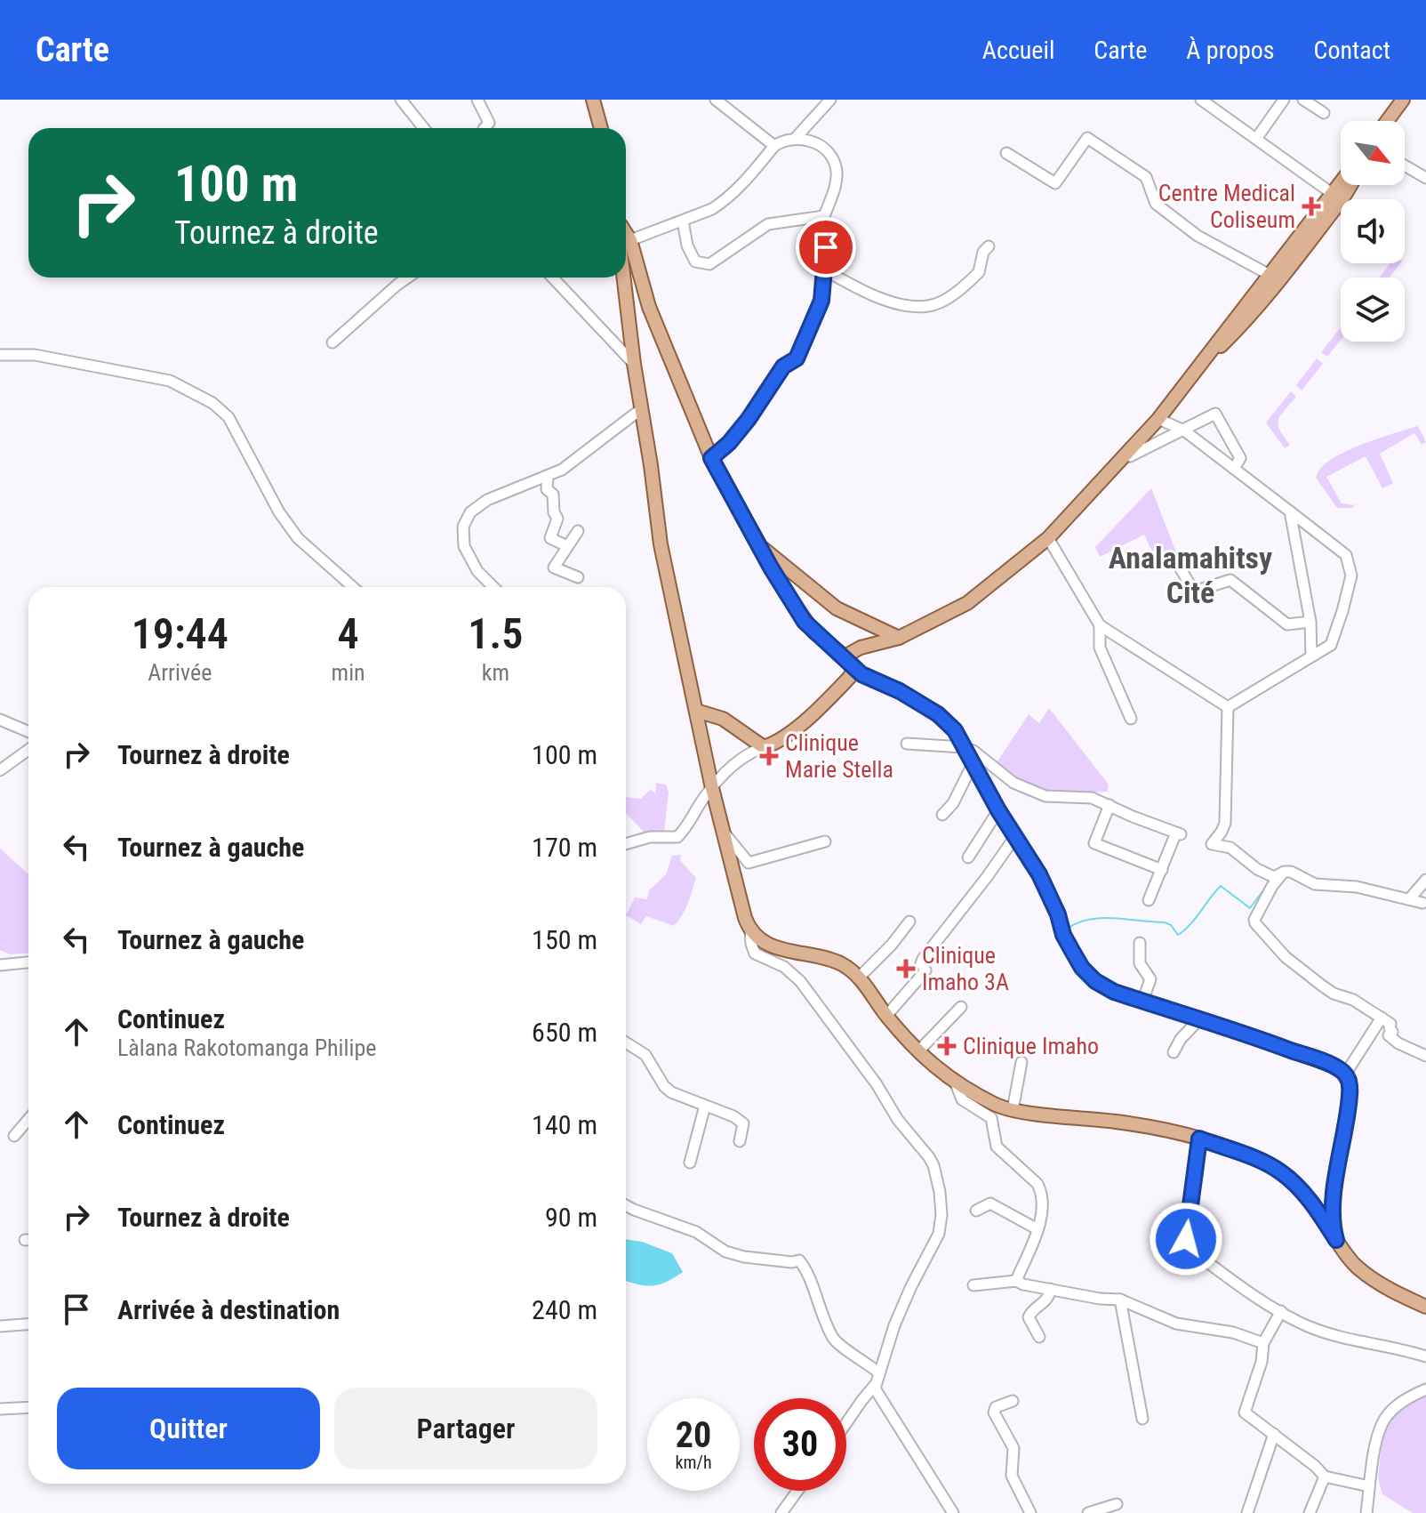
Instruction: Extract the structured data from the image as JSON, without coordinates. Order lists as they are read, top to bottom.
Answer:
{
  "districts": ["Analamahitsy Cité"],
  "places": {
    "health": [
      "Centre Medical Coliseum",
      "Clinique Marie Stella",
      "Clinique Imaho 3A",
      "Clinique Imaho"
    ]
  },
  "north": "bottom right",
  "page": {
    "header": "Carte",
    "nav": [
      "Accueil",
      "Carte",
      "À propos",
      "Contact"
    ],
    "turn": ["100 m", "Tournez à droite"],
    "eta": [
      "19:44",
      "Arrivée",
      "4",
      "min",
      "1.5",
      "km"
    ],
    "list": [
      {
        "name": "Tournez à droite",
        "value": "100 m"
      },
      {
        "name": "Tournez à gauche",
        "value": "170 m"
      },
      {
        "name": "Tournez à gauche",
        "value": "150 m"
      },
      {
        "name": "Continuez",
        "note": "Làlana Rakotomanga Philipe",
        "value": "650 m"
      },
      {
        "name": "Continuez",
        "value": "140 m"
      },
      {
        "name": "Tournez à droite",
        "value": "90 m"
      },
      {
        "name": "Arrivée à destination",
        "value": "240 m"
      }
    ],
    "buttons": ["Quitter", "Partager"],
    "speed": "20 km/h",
    "limit": "30"
  }
}
